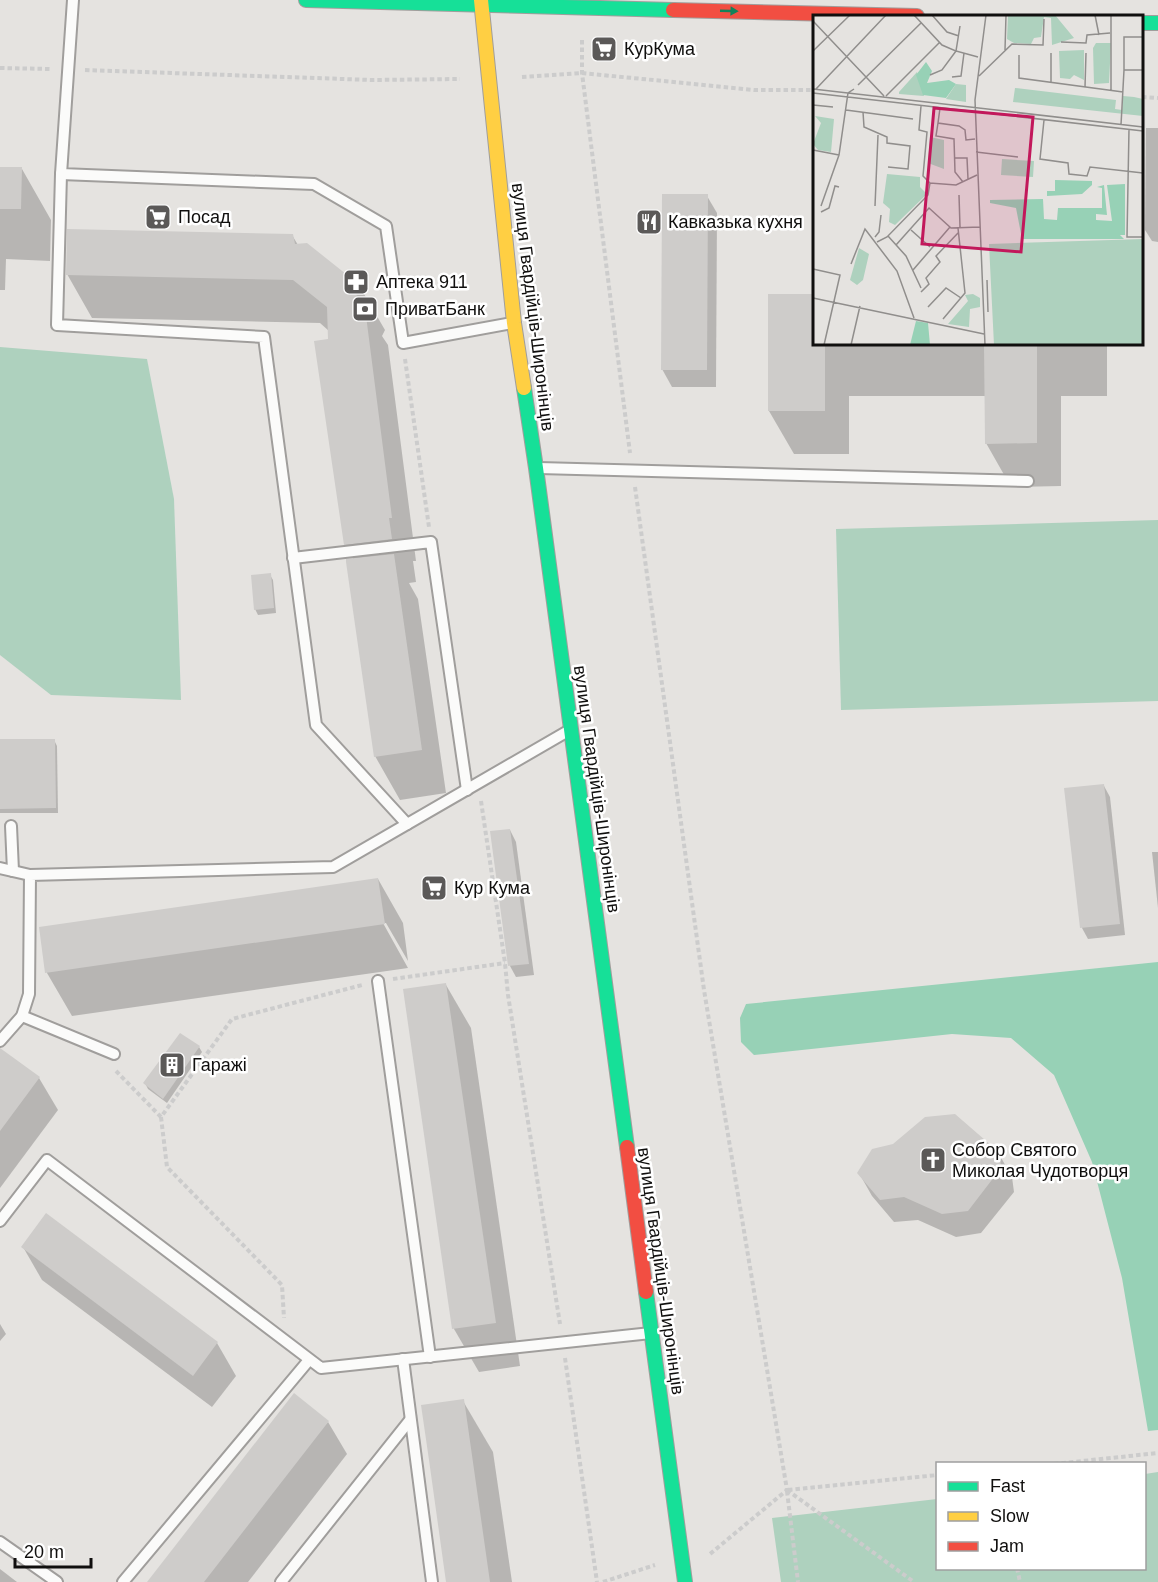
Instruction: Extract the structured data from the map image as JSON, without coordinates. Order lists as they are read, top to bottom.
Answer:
{
  "streets": {
    "main road": ["вулиця Гвардійців-Широнінців"]
  },
  "places": {
    "supermarket": ["КурКума", "Посад", "Кур Кума"],
    "restaurant": ["Кавказька кухня"],
    "pharmacy": ["Аптека 911"],
    "bank": ["ПриватБанк"],
    "building": ["Гаражі"],
    "church": ["Собор Святого Миколая Чудотворця"]
  },
  "legend": ["Fast", "Slow", "Jam"],
  "scale_bar": "20 m"
}
